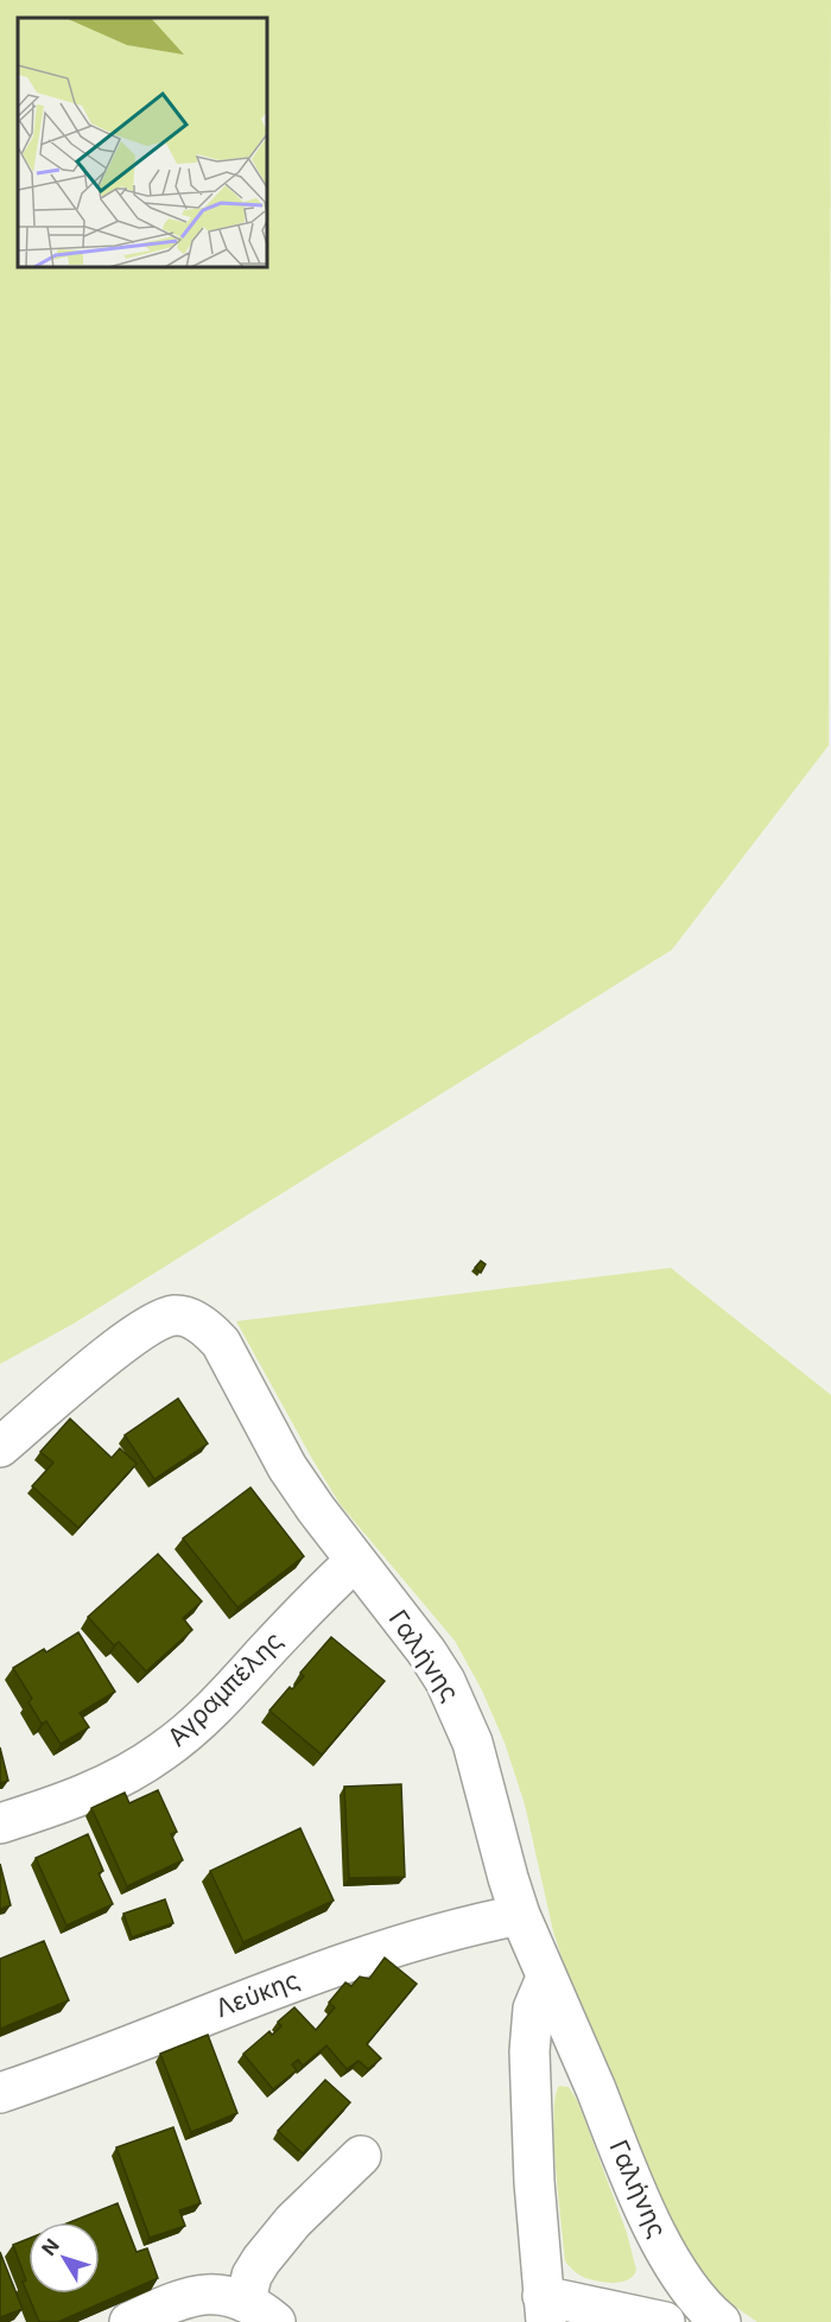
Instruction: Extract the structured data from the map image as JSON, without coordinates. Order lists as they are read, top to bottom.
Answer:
{
  "streets": {
    "street": ["Γαλήνης", "Αγραμπέλης", "Λεύκης"]
  },
  "crossings": [
    ["Γαλήνης", "Αγραμπέλης"],
    ["Γαλήνης", "Λεύκης"]
  ],
  "north": "top left"
}
